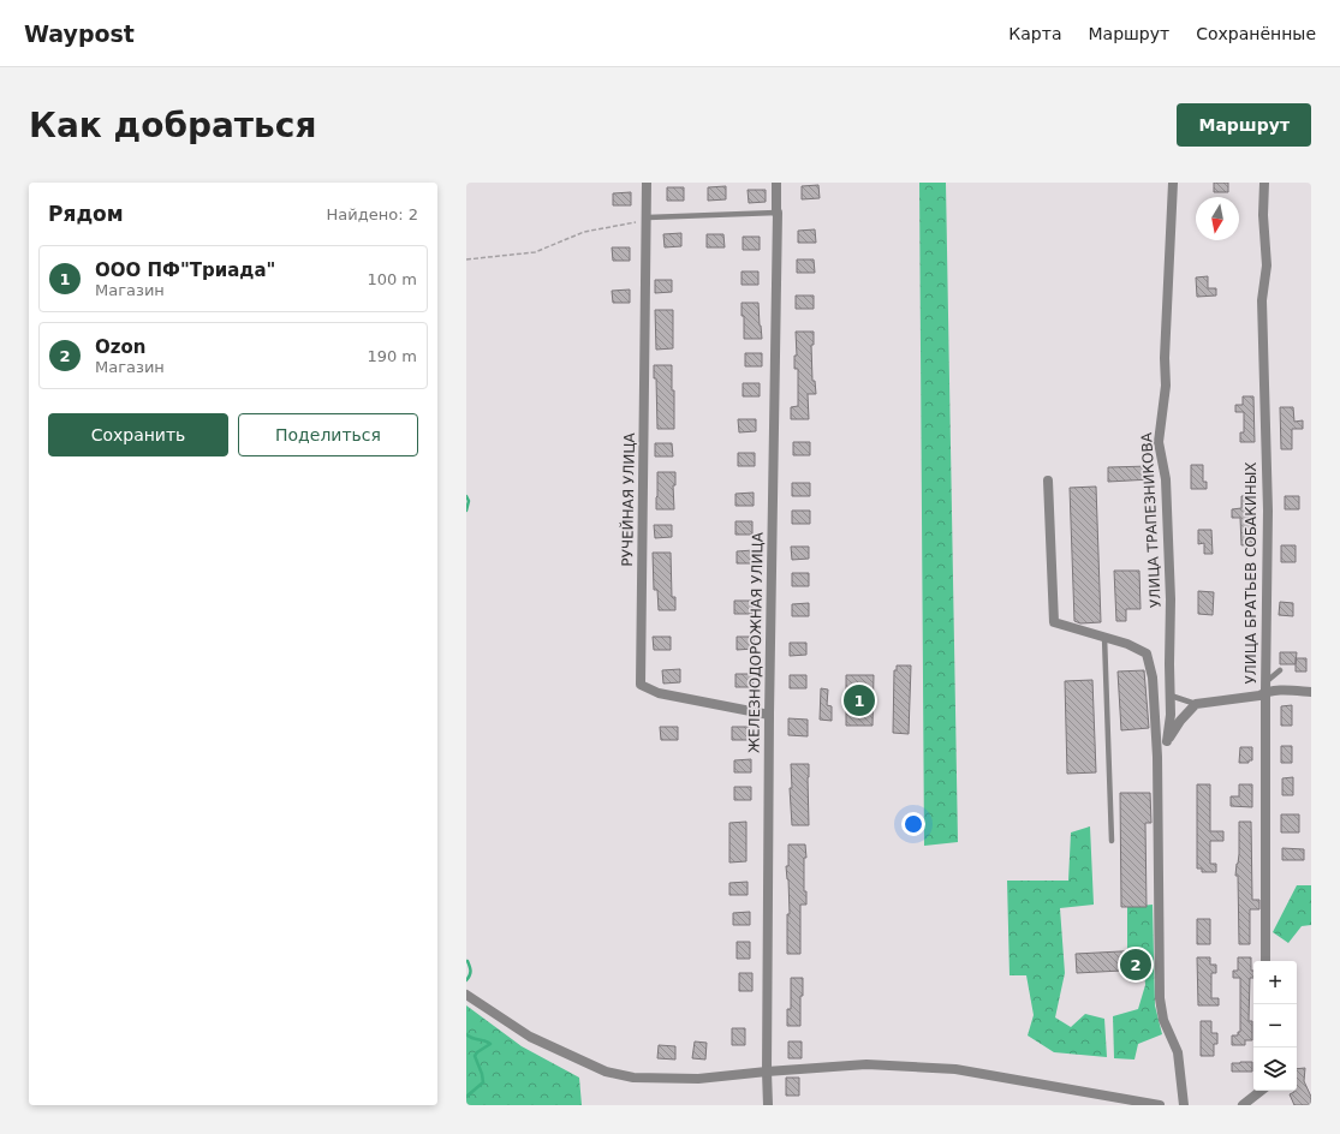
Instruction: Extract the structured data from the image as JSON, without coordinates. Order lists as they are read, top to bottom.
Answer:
{
  "streets": {
    "street": [
      "РУЧЕЙНАЯ УЛИЦА",
      "УЛИЦА ТРАПЕЗНИКОВА",
      "УЛИЦА БРАТЬЕВ СОБАКИНЫХ",
      "ЖЕЛЕЗНОДОРОЖНАЯ УЛИЦА"
    ]
  },
  "crossings": [
    ["РУЧЕЙНАЯ УЛИЦА", "ЖЕЛЕЗНОДОРОЖНАЯ УЛИЦА"]
  ],
  "north": "bottom",
  "page": {
    "header": "Waypost",
    "nav": ["Карта", "Маршрут", "Сохранённые"],
    "buttons": [
      "Маршрут",
      ["Сохранить", "Поделиться"]
    ],
    "title": "Как добраться",
    "heading": ["Рядом", "Найдено: 2"],
    "list": [
      {
        "mark": "1",
        "name": "ООО ПФ\"Триада\"",
        "note": "Магазин",
        "value": "100 m"
      },
      {
        "mark": "2",
        "name": "Ozon",
        "note": "Магазин",
        "value": "190 m"
      }
    ],
    "pins": ["1", "2"],
    "map_buttons": ["+", "−"]
  }
}
